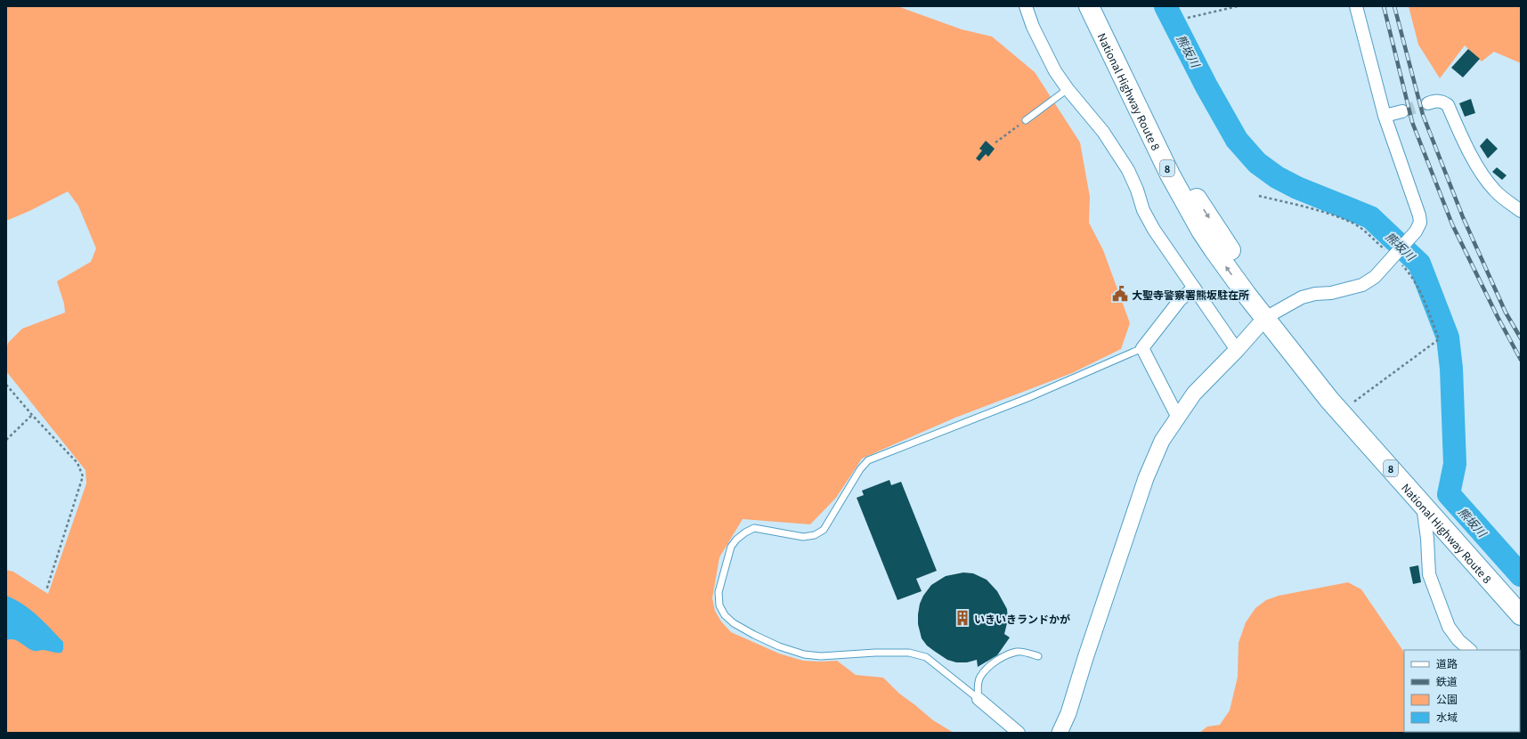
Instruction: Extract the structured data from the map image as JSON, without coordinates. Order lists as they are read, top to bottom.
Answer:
{
  "streets": {
    "highway": ["National Highway Route 8", "8"]
  },
  "water": ["熊坂川"],
  "places": {
    "public building": ["大聖寺警察署熊坂駐在所"],
    "building": ["いきいきランドかが"]
  },
  "legend": [
    "道路",
    "鉄道",
    "公園",
    "水域"
  ]
}
